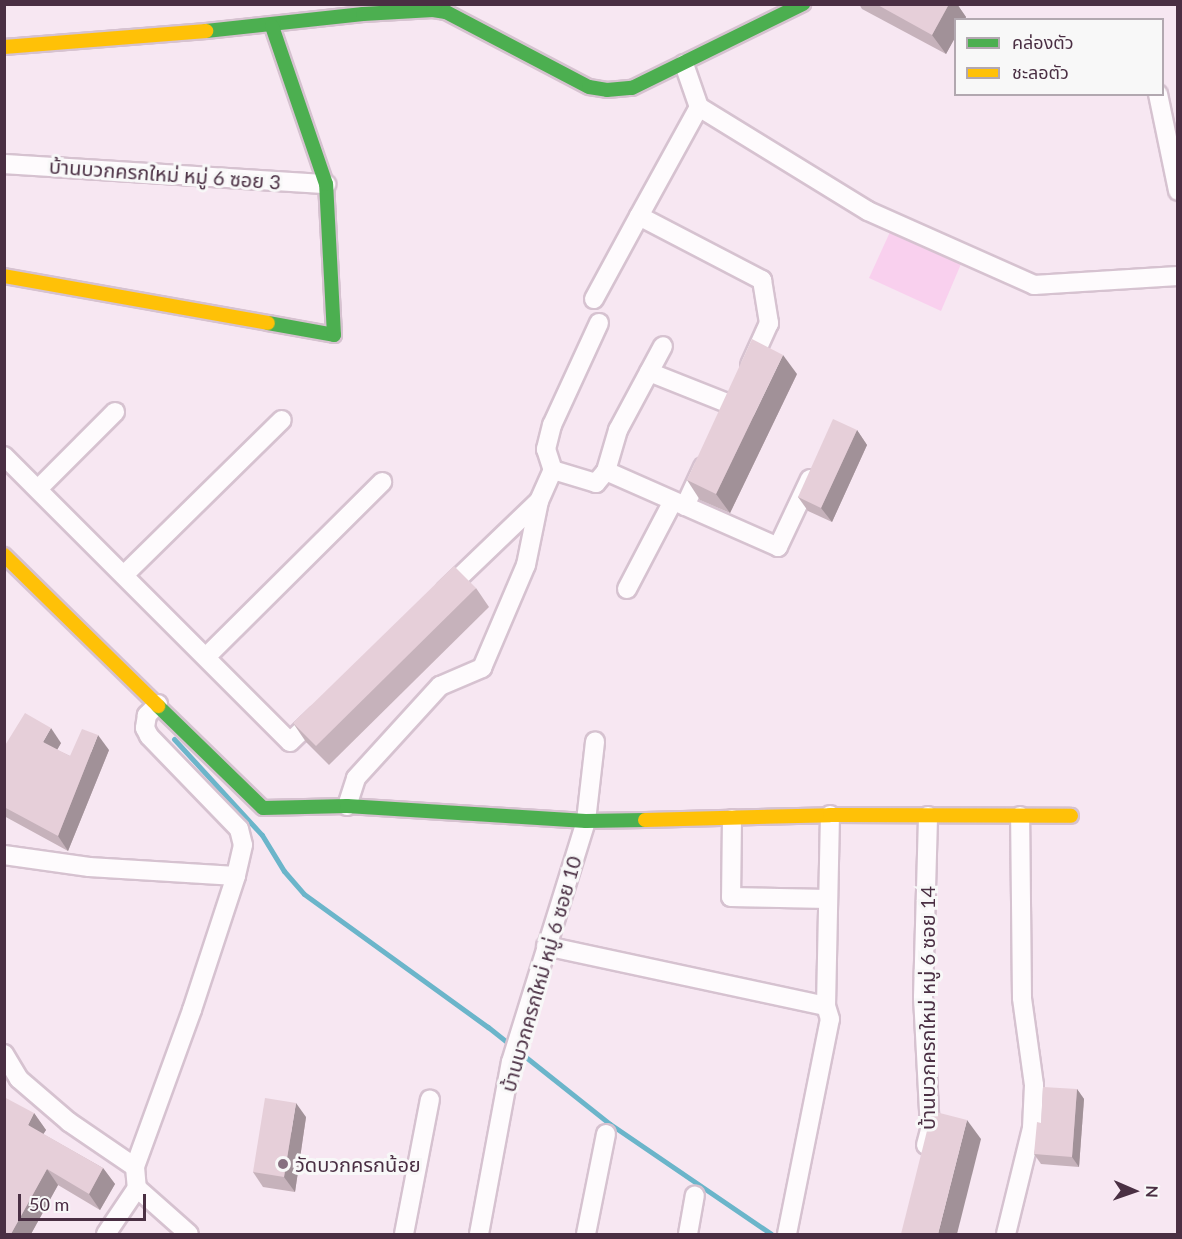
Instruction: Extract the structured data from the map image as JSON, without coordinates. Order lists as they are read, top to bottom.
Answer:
{
  "streets": {
    "street": ["บ้านบวกครกใหม่ หมู่ 6 ซอย 3", "บ้านบวกครกใหม่ หมู่ 6 ซอย 10", "บ้านบวกครกใหม่ หมู่ 6 ซอย 14"]
  },
  "places": ["วัดบวกครกน้อย"],
  "legend": ["คล่องตัว", "ชะลอตัว"],
  "scale_bar": "50 m",
  "north": "right"
}
